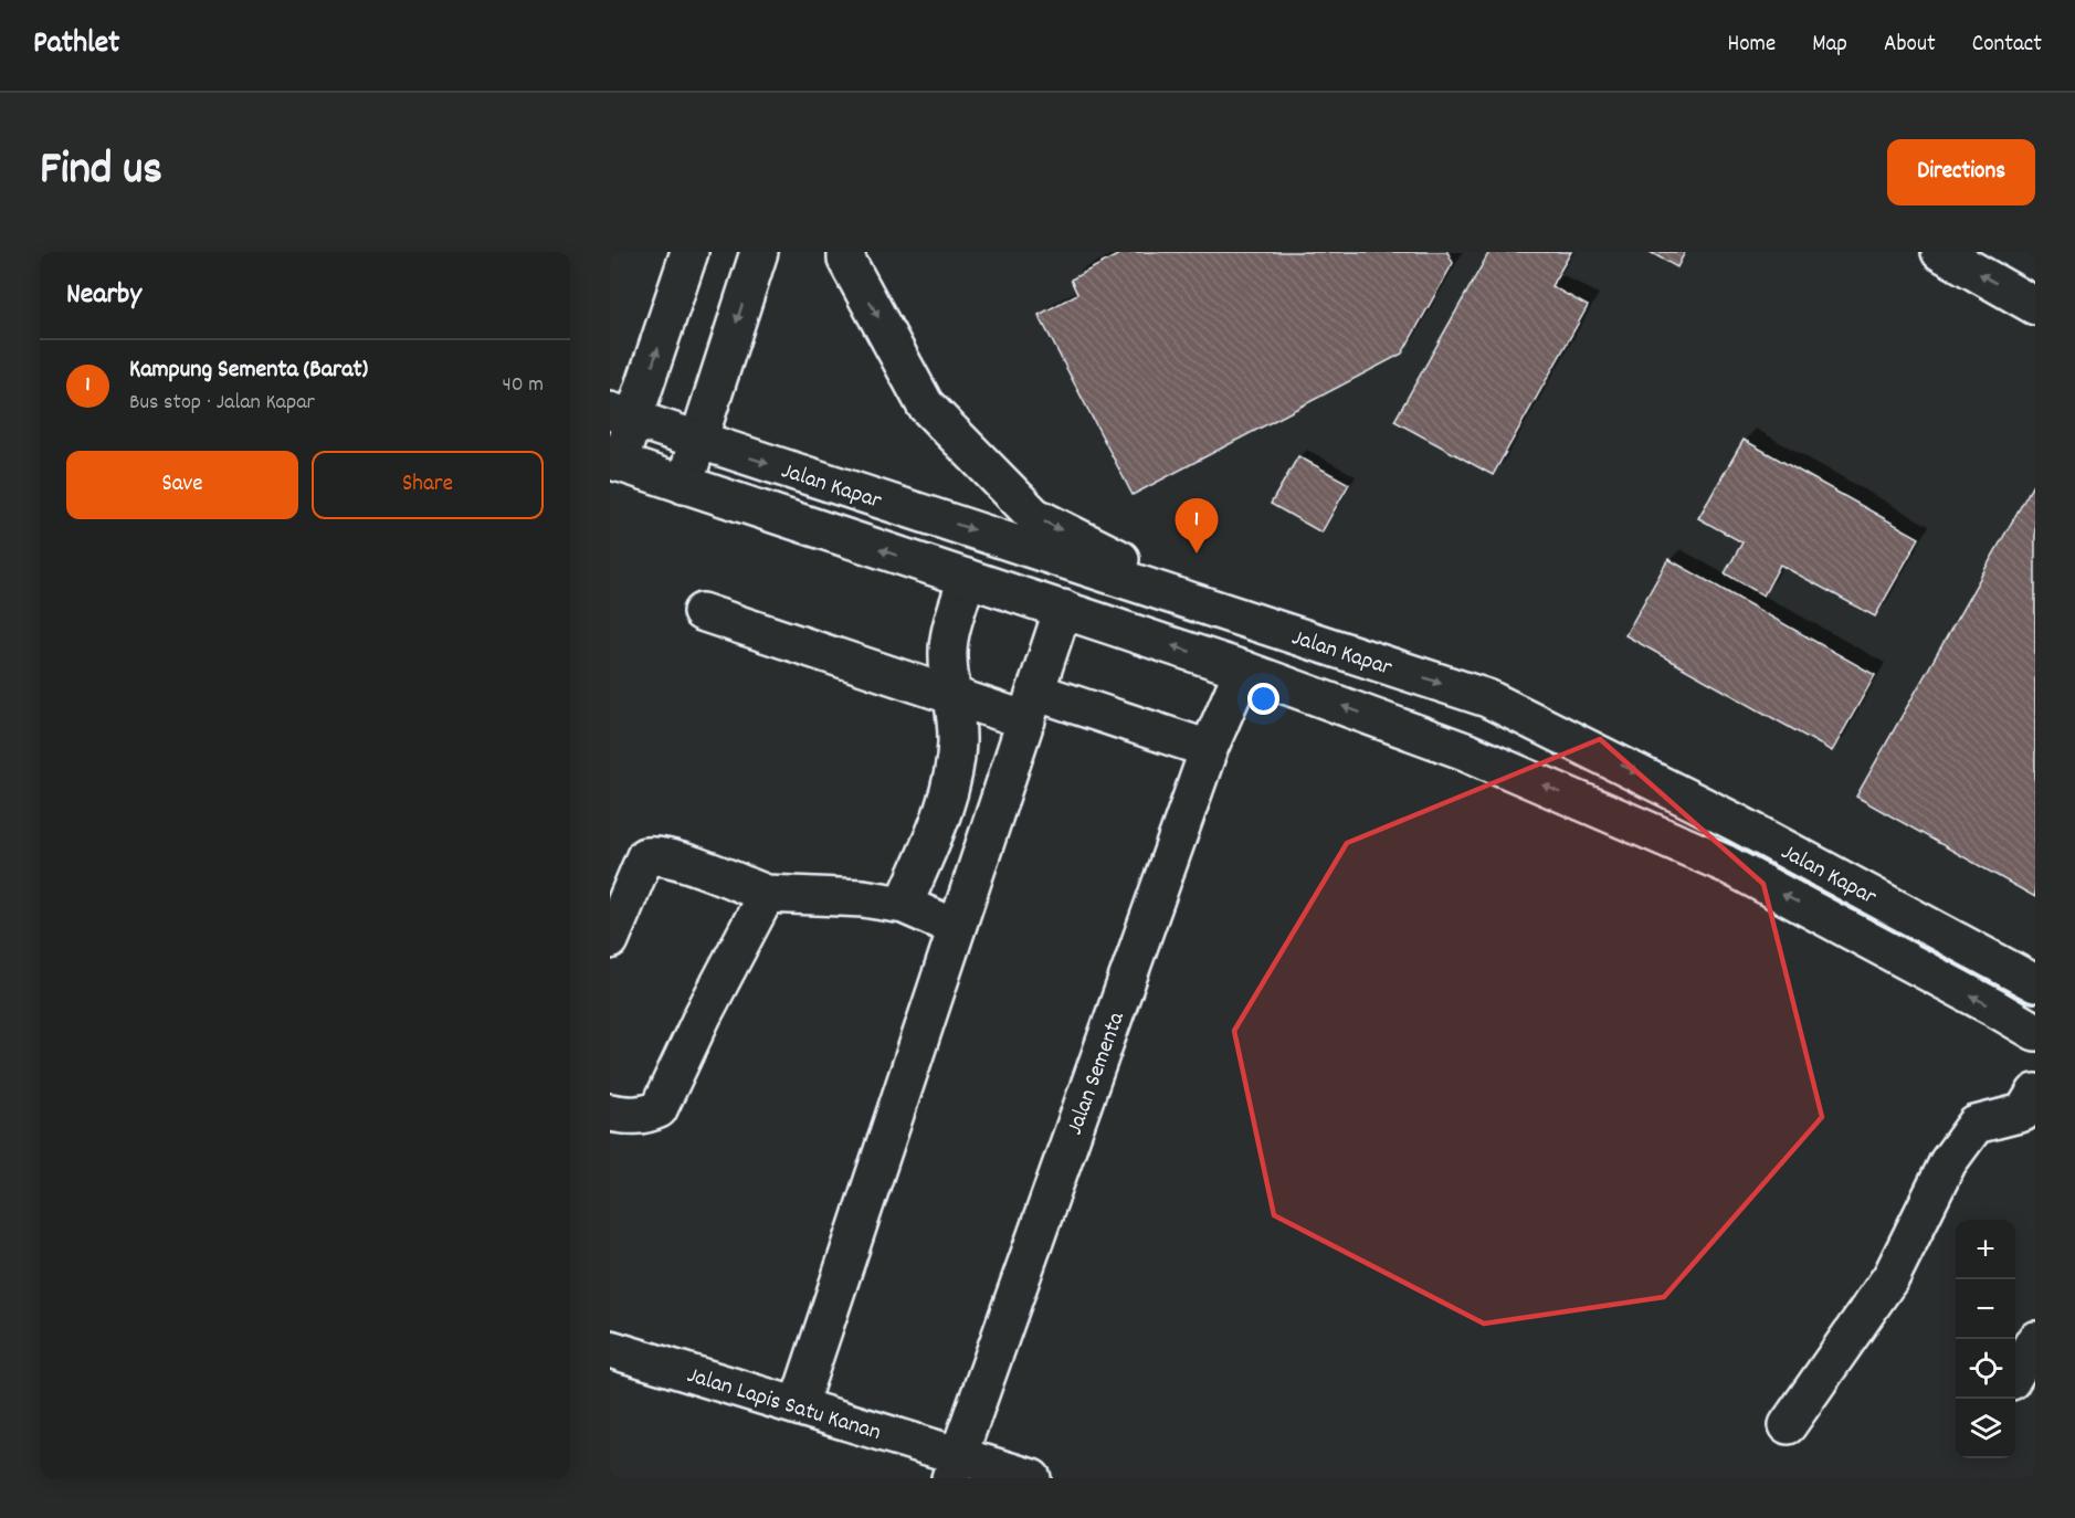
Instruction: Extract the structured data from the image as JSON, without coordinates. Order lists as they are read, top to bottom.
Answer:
{
  "streets": {
    "main road": ["Jalan Kapar", "Jalan Sementa", "Jalan Lapis Satu Kanan"]
  },
  "crossings": [
    ["Jalan Kapar", "Jalan Sementa"],
    ["Jalan Sementa", "Jalan Lapis Satu Kanan"]
  ],
  "page": {
    "header": "Pathlet",
    "nav": [
      "Home",
      "Map",
      "About",
      "Contact"
    ],
    "title": "Find us",
    "buttons": [
      "Directions",
      ["Save", "Share"]
    ],
    "heading": "Nearby",
    "list": [
      {
        "mark": "1",
        "name": "Kampung Sementa (Barat)",
        "note": "Bus stop · Jalan Kapar",
        "value": "40 m"
      }
    ],
    "pins": "1",
    "map_buttons": ["+", "−"]
  }
}
